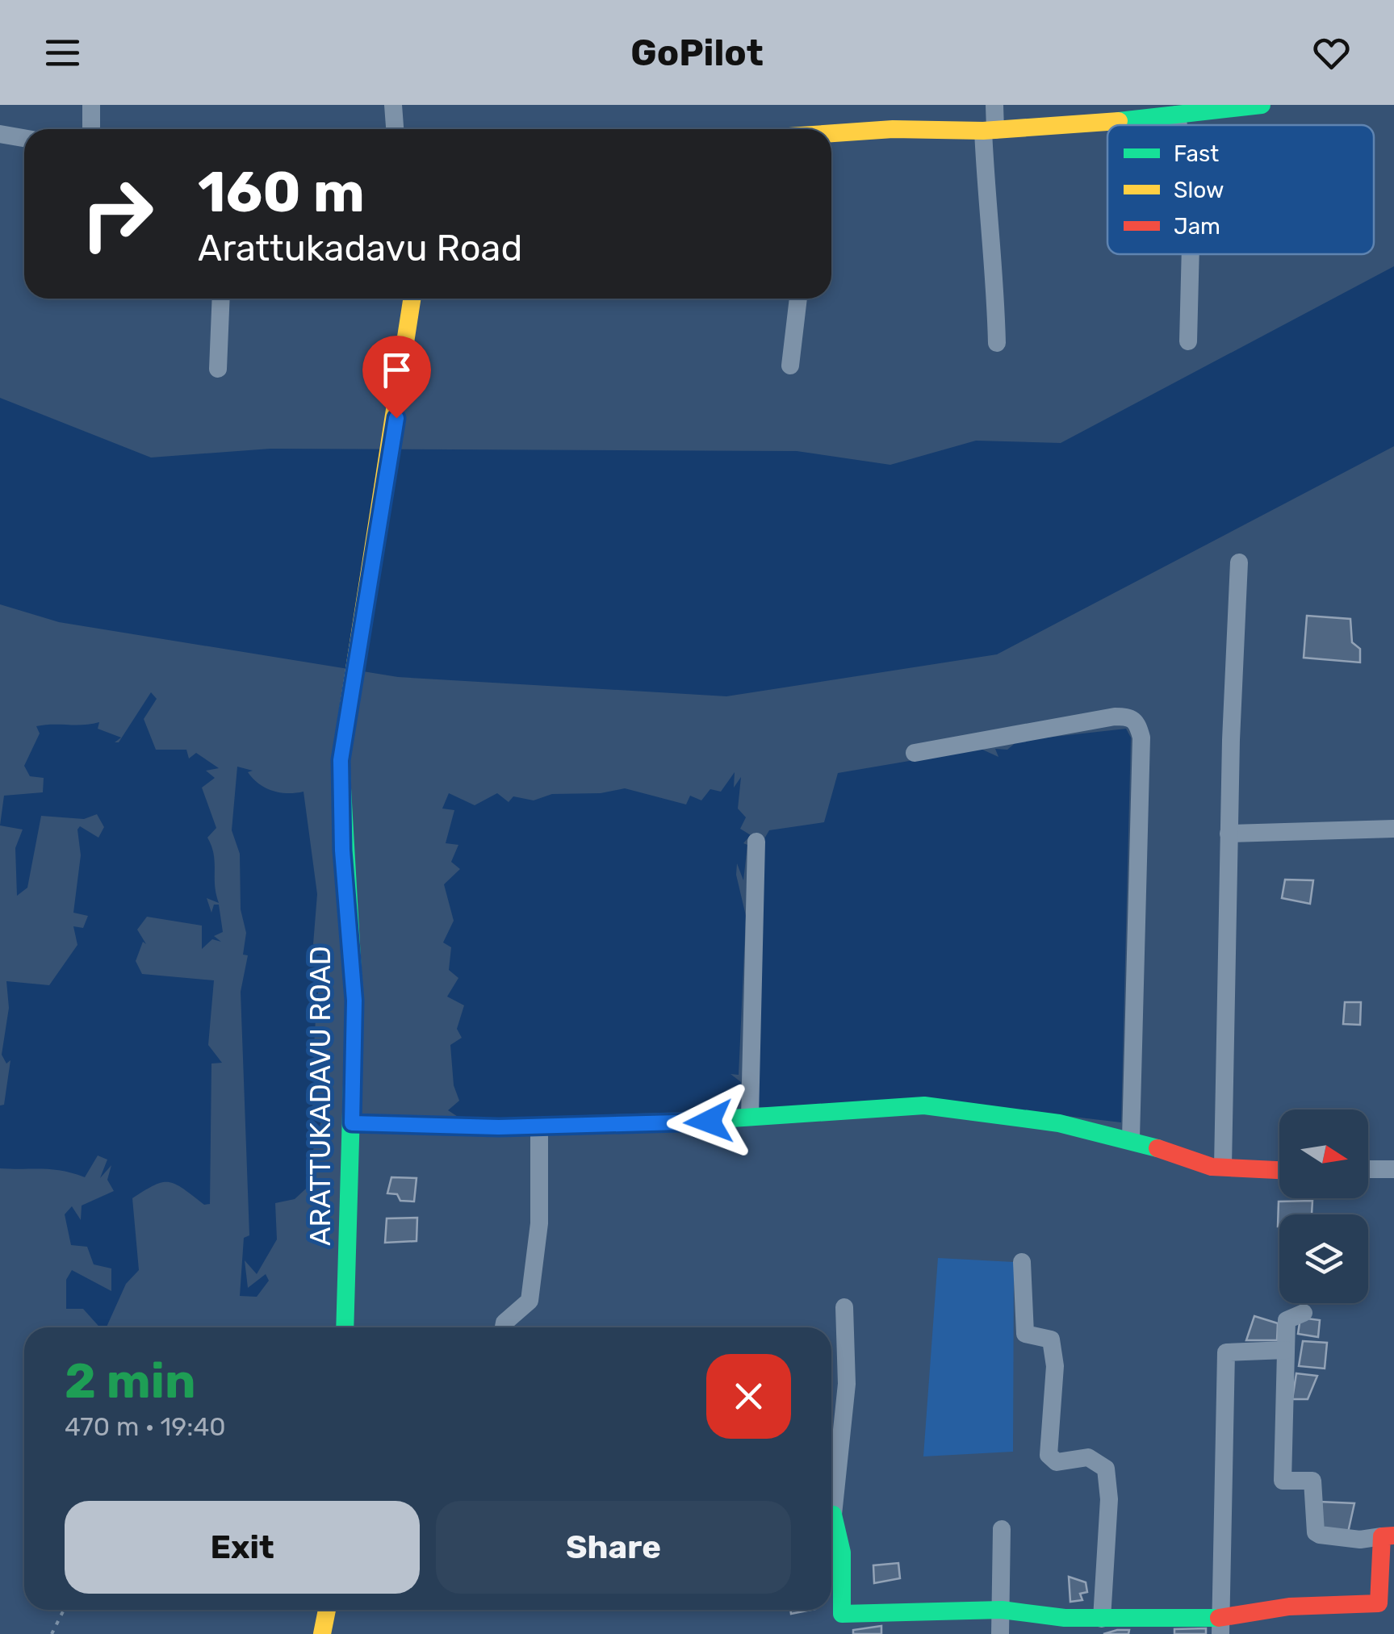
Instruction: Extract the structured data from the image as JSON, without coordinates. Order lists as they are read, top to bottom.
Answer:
{
  "streets": {
    "street": ["ARATTUKADAVU ROAD"]
  },
  "legend": ["Fast", "Slow", "Jam"],
  "north": "right",
  "page": {
    "header": "GoPilot",
    "turn": ["160 m", "Arattukadavu Road"],
    "heading": ["2 min", "470 m · 19:40"],
    "buttons": ["Exit", "Share"]
  }
}
